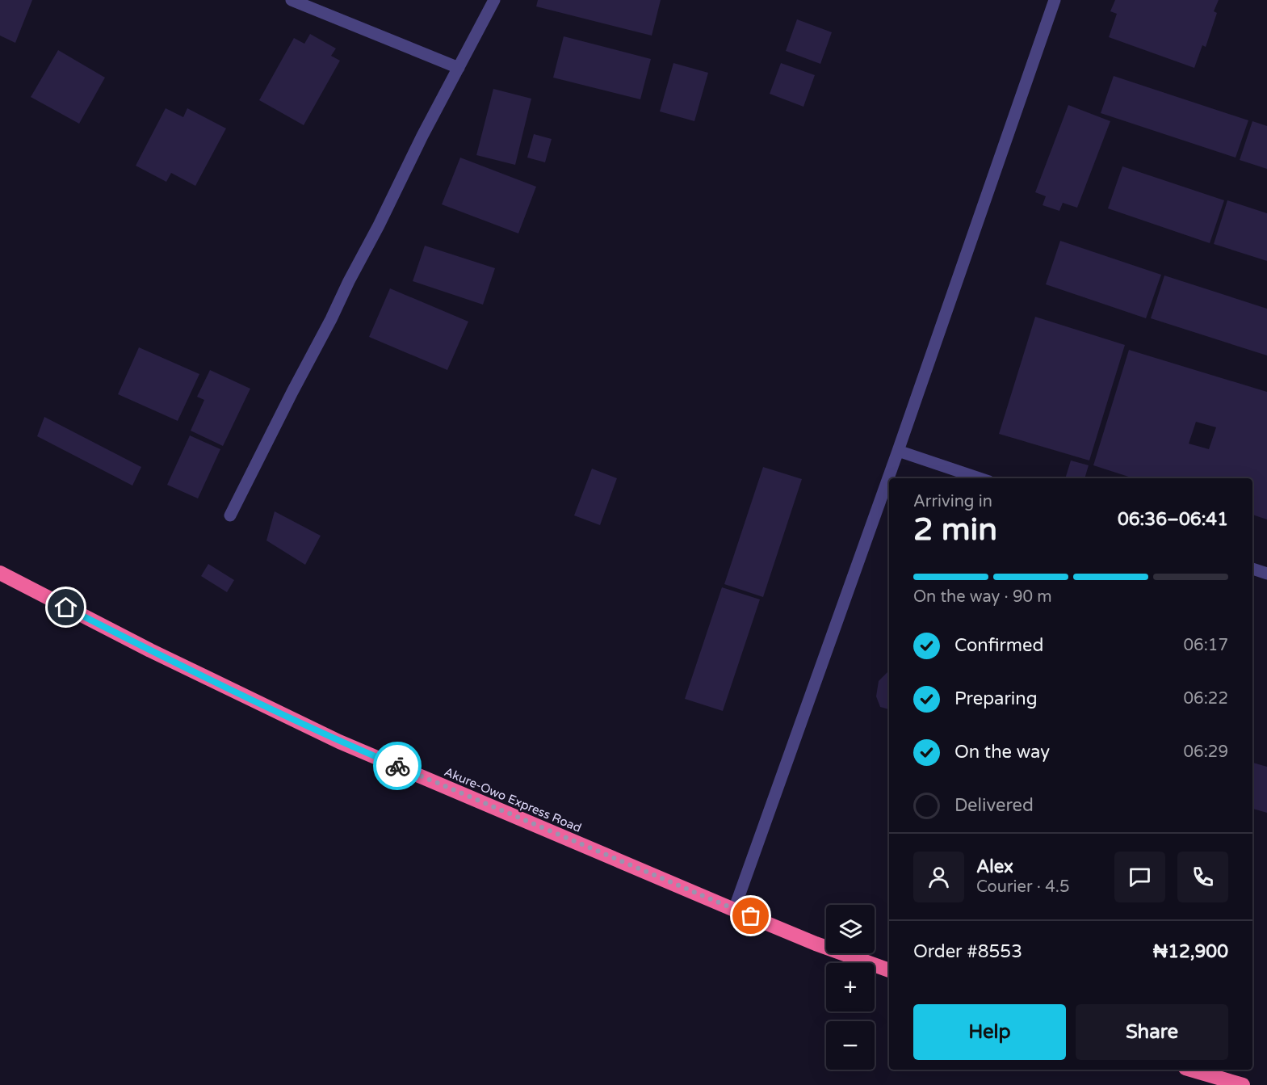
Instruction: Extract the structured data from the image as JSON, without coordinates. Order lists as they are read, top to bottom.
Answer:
{
  "streets": {
    "highway": ["Akure-Owo Express Road"]
  },
  "page": {
    "heading": ["2 min", "Arriving in", "06:36–06:41"],
    "panel": [
      "Alex",
      "Courier · 4.5",
      "Order #8553",
      "₦12,900"
    ],
    "bar": "On the way · 90 m",
    "list": [
      ["Confirmed", "06:17"],
      ["Preparing", "06:22"],
      ["On the way", "06:29"],
      "Delivered"
    ],
    "map_buttons": ["+", "−"],
    "buttons": ["Help", "Share"]
  }
}
